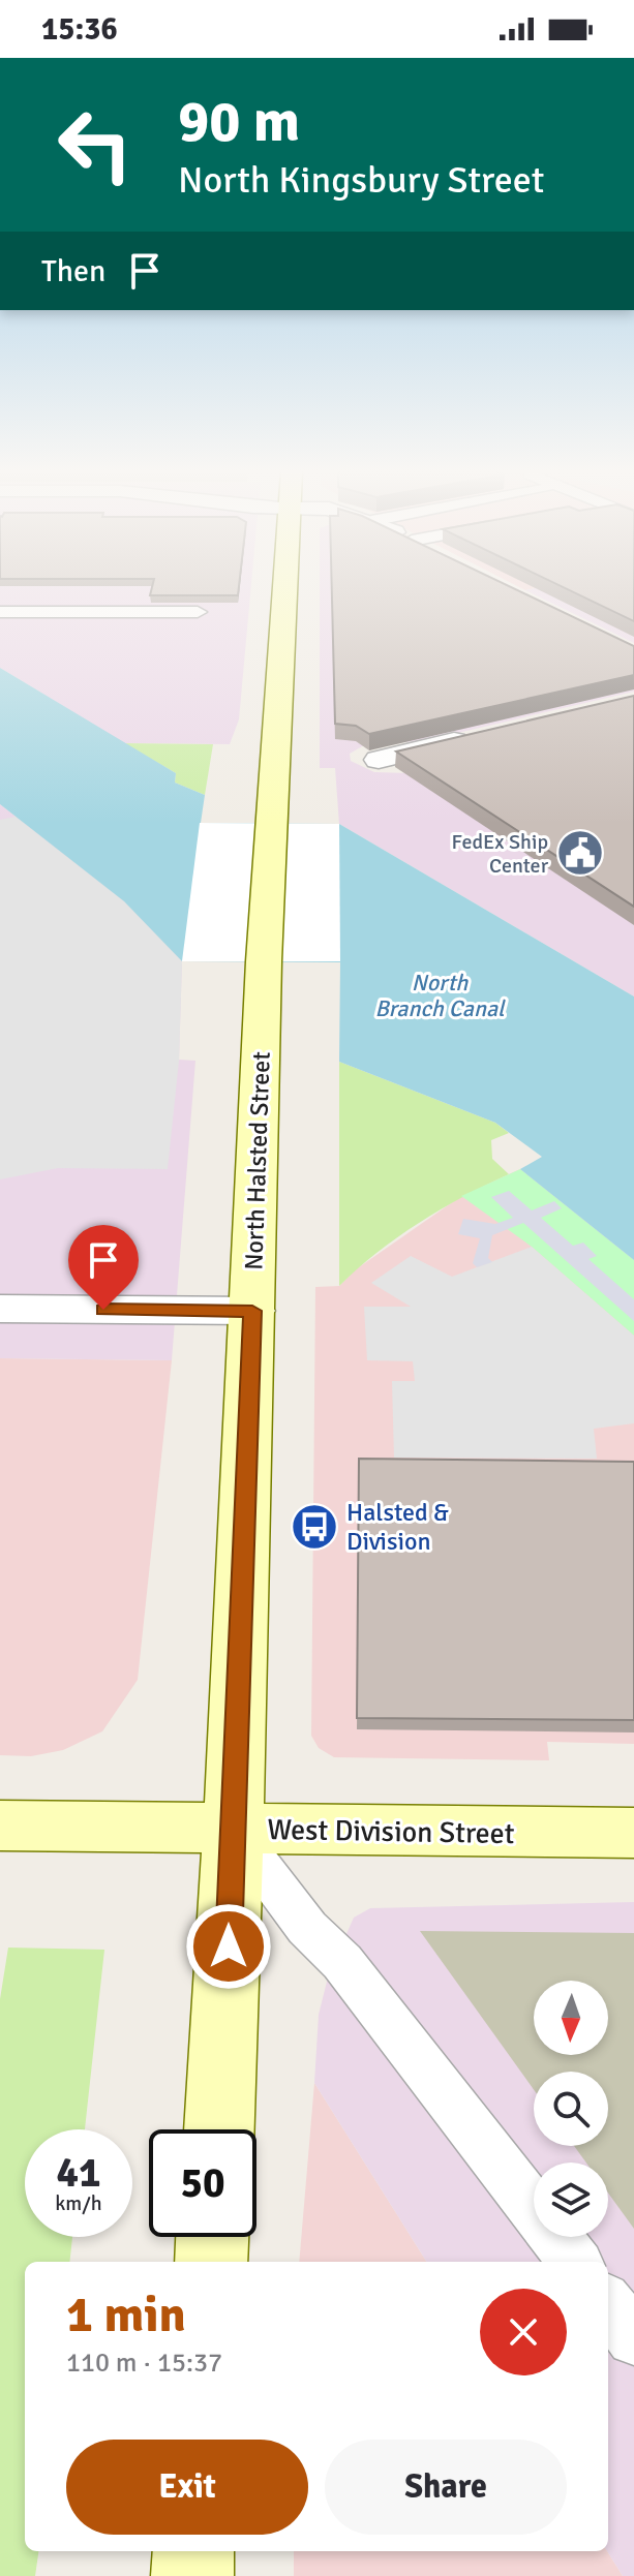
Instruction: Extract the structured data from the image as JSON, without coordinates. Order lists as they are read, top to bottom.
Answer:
{
  "streets": {
    "main road": ["North Halsted Street", "West Division Street"]
  },
  "crossings": [
    ["North Halsted Street", "West Division Street"]
  ],
  "water": ["North Branch Canal"],
  "places": {
    "public building": ["FedEx Ship Center"],
    "bus stop": ["Halsted & Division"]
  },
  "north": "bottom",
  "page": {
    "status": "15:36",
    "turn": ["90 m", "North Kingsbury Street"],
    "then": "Then",
    "speed": "41 km/h",
    "limit": "50",
    "heading": ["1 min", "110 m · 15:37"],
    "buttons": ["Exit", "Share"]
  }
}
